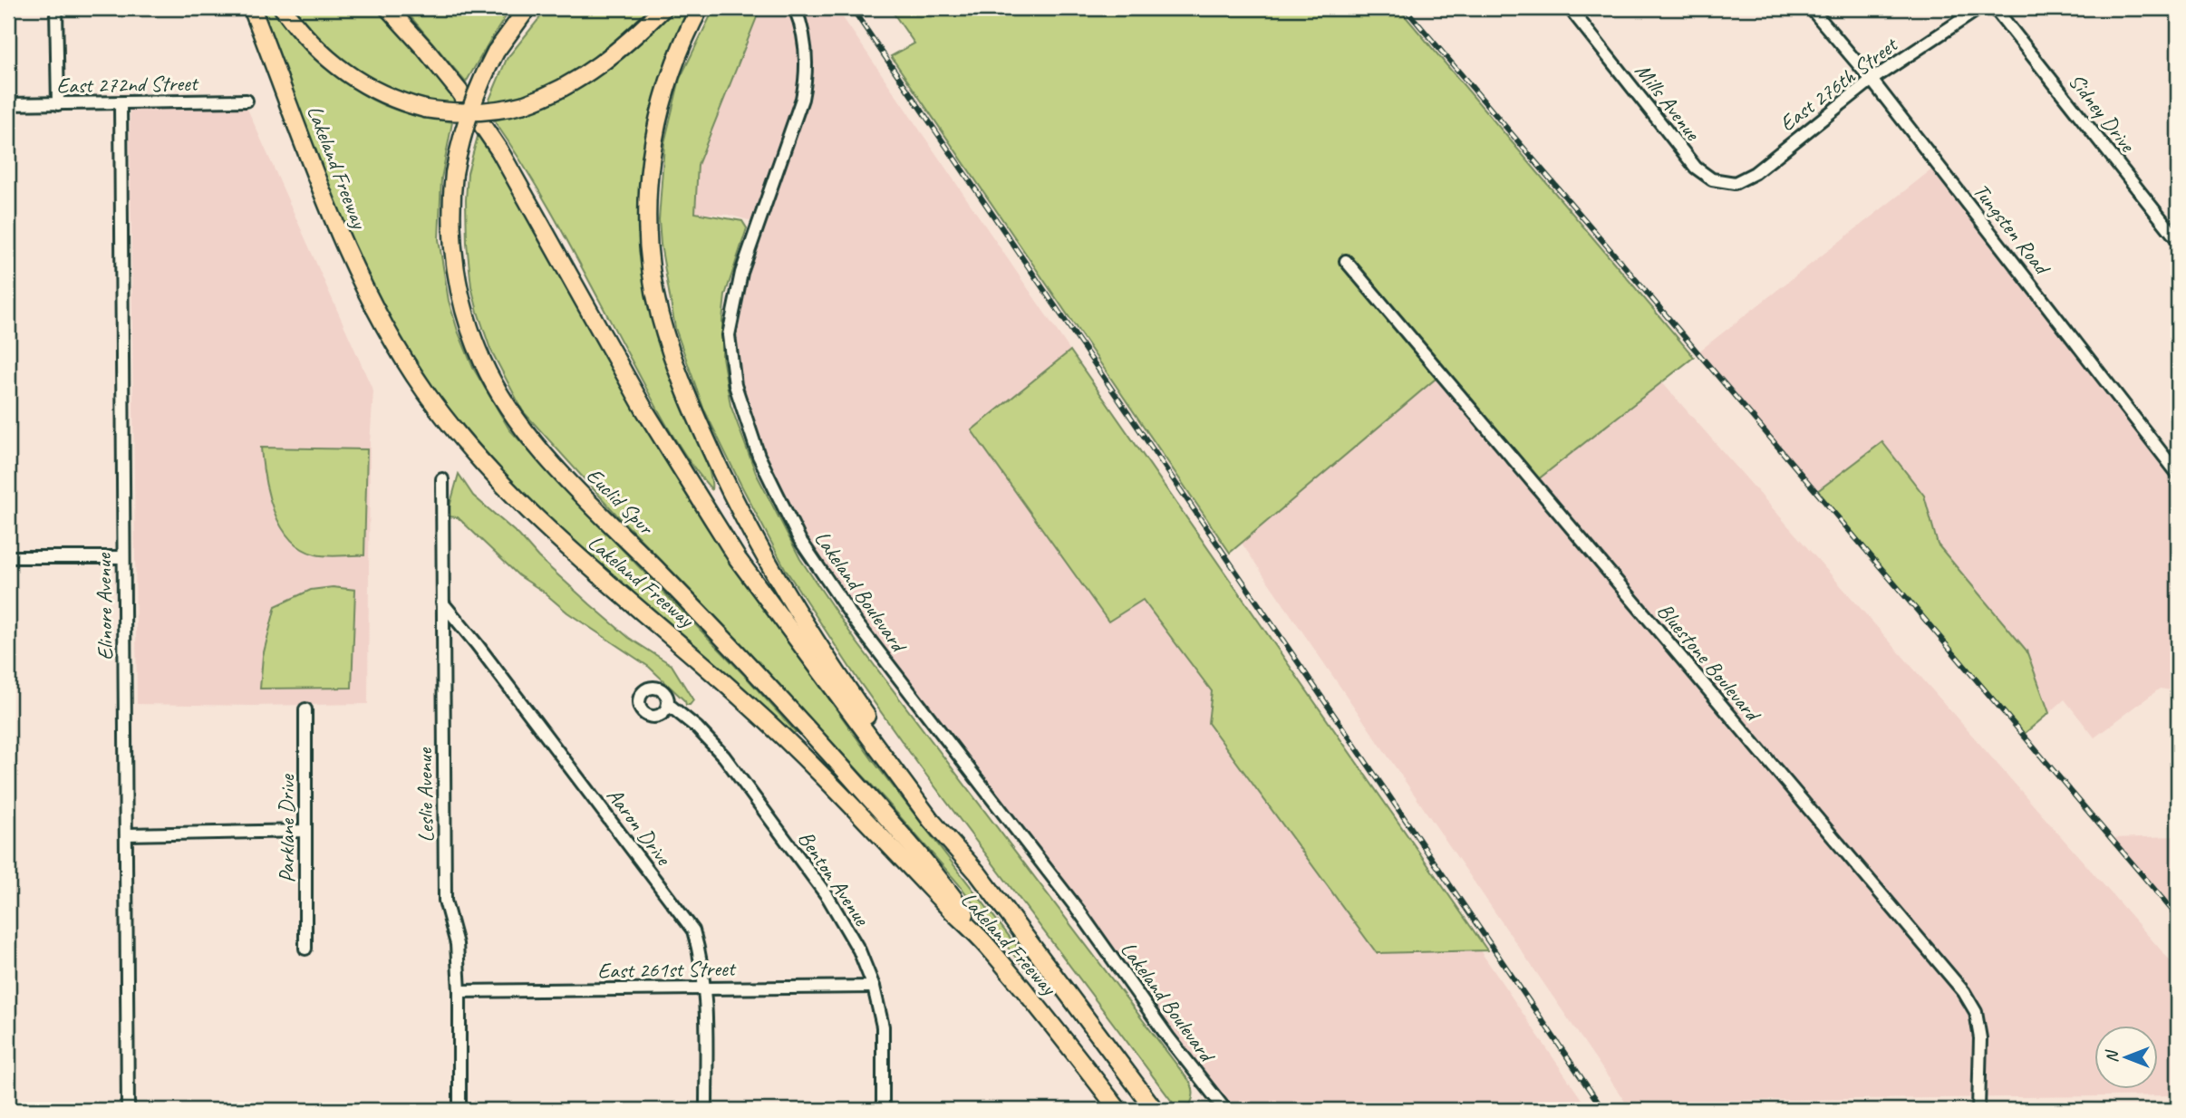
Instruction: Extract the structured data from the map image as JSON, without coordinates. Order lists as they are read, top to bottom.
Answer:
{
  "streets": {
    "highway": ["Lakeland Freeway", "Euclid Spur"],
    "street": [
      "East 272nd Street",
      "East 276th Street",
      "Mills Avenue",
      "Sidney Drive",
      "Tungsten Road",
      "Lakeland Boulevard",
      "Elinore Avenue",
      "Bluestone Boulevard",
      "Leslie Avenue",
      "Aaron Drive",
      "Parklane Drive",
      "Benton Avenue",
      "East 261st Street"
    ]
  },
  "crossings": [
    ["East 272nd Street", "Elinore Avenue"],
    ["East 276th Street", "Mills Avenue"],
    ["East 276th Street", "Tungsten Road"],
    ["Lakeland Freeway", "Euclid Spur"],
    ["Leslie Avenue", "Aaron Drive"],
    ["Leslie Avenue", "East 261st Street"],
    ["Aaron Drive", "East 261st Street"],
    ["Benton Avenue", "East 261st Street"]
  ],
  "north": "left"
}
